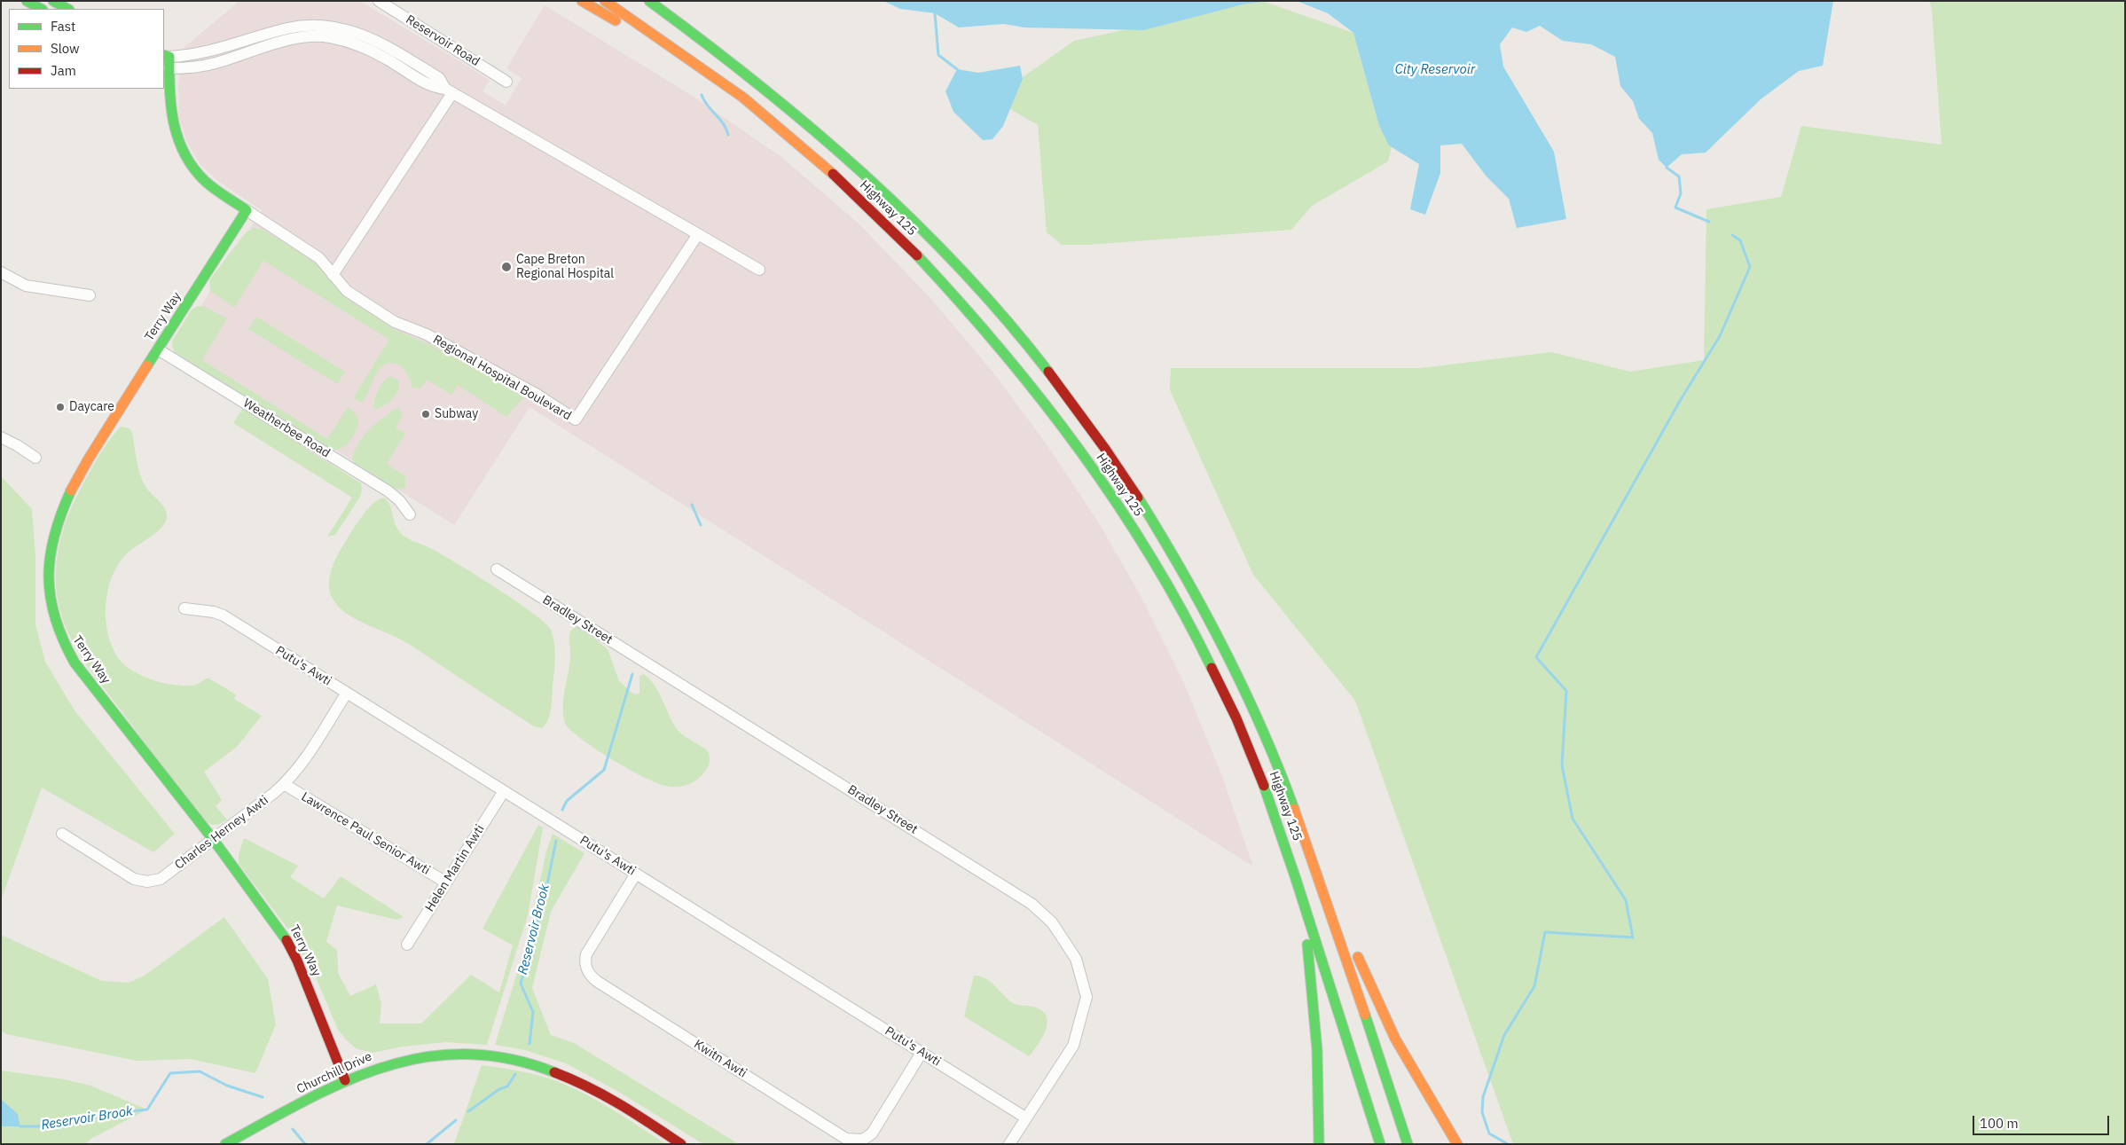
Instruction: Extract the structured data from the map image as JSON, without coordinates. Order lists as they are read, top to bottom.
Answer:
{
  "streets": {
    "main road": ["Highway 125", "Terry Way", "Churchill Drive"],
    "street": [
      "Reservoir Road",
      "Regional Hospital Boulevard",
      "Weatherbee Road",
      "Bradley Street",
      "Putu's Awti",
      "Charles Herney Awti",
      "Lawrence Paul Senior Awti",
      "Helen Martin Awti",
      "Kwitn Awti"
    ]
  },
  "crossings": [
    ["Terry Way", "Regional Hospital Boulevard"],
    ["Terry Way", "Weatherbee Road"],
    ["Terry Way", "Charles Herney Awti"],
    ["Terry Way", "Churchill Drive"],
    ["Bradley Street", "Putu's Awti"],
    ["Putu's Awti", "Charles Herney Awti"],
    ["Putu's Awti", "Helen Martin Awti"],
    ["Putu's Awti", "Kwitn Awti"],
    ["Charles Herney Awti", "Lawrence Paul Senior Awti"],
    ["Lawrence Paul Senior Awti", "Helen Martin Awti"]
  ],
  "water": ["City Reservoir", "Reservoir Brook"],
  "places": ["Cape Breton Regional Hospital", "Daycare", "Subway"],
  "legend": ["Fast", "Slow", "Jam"],
  "scale_bar": "100 m"
}
